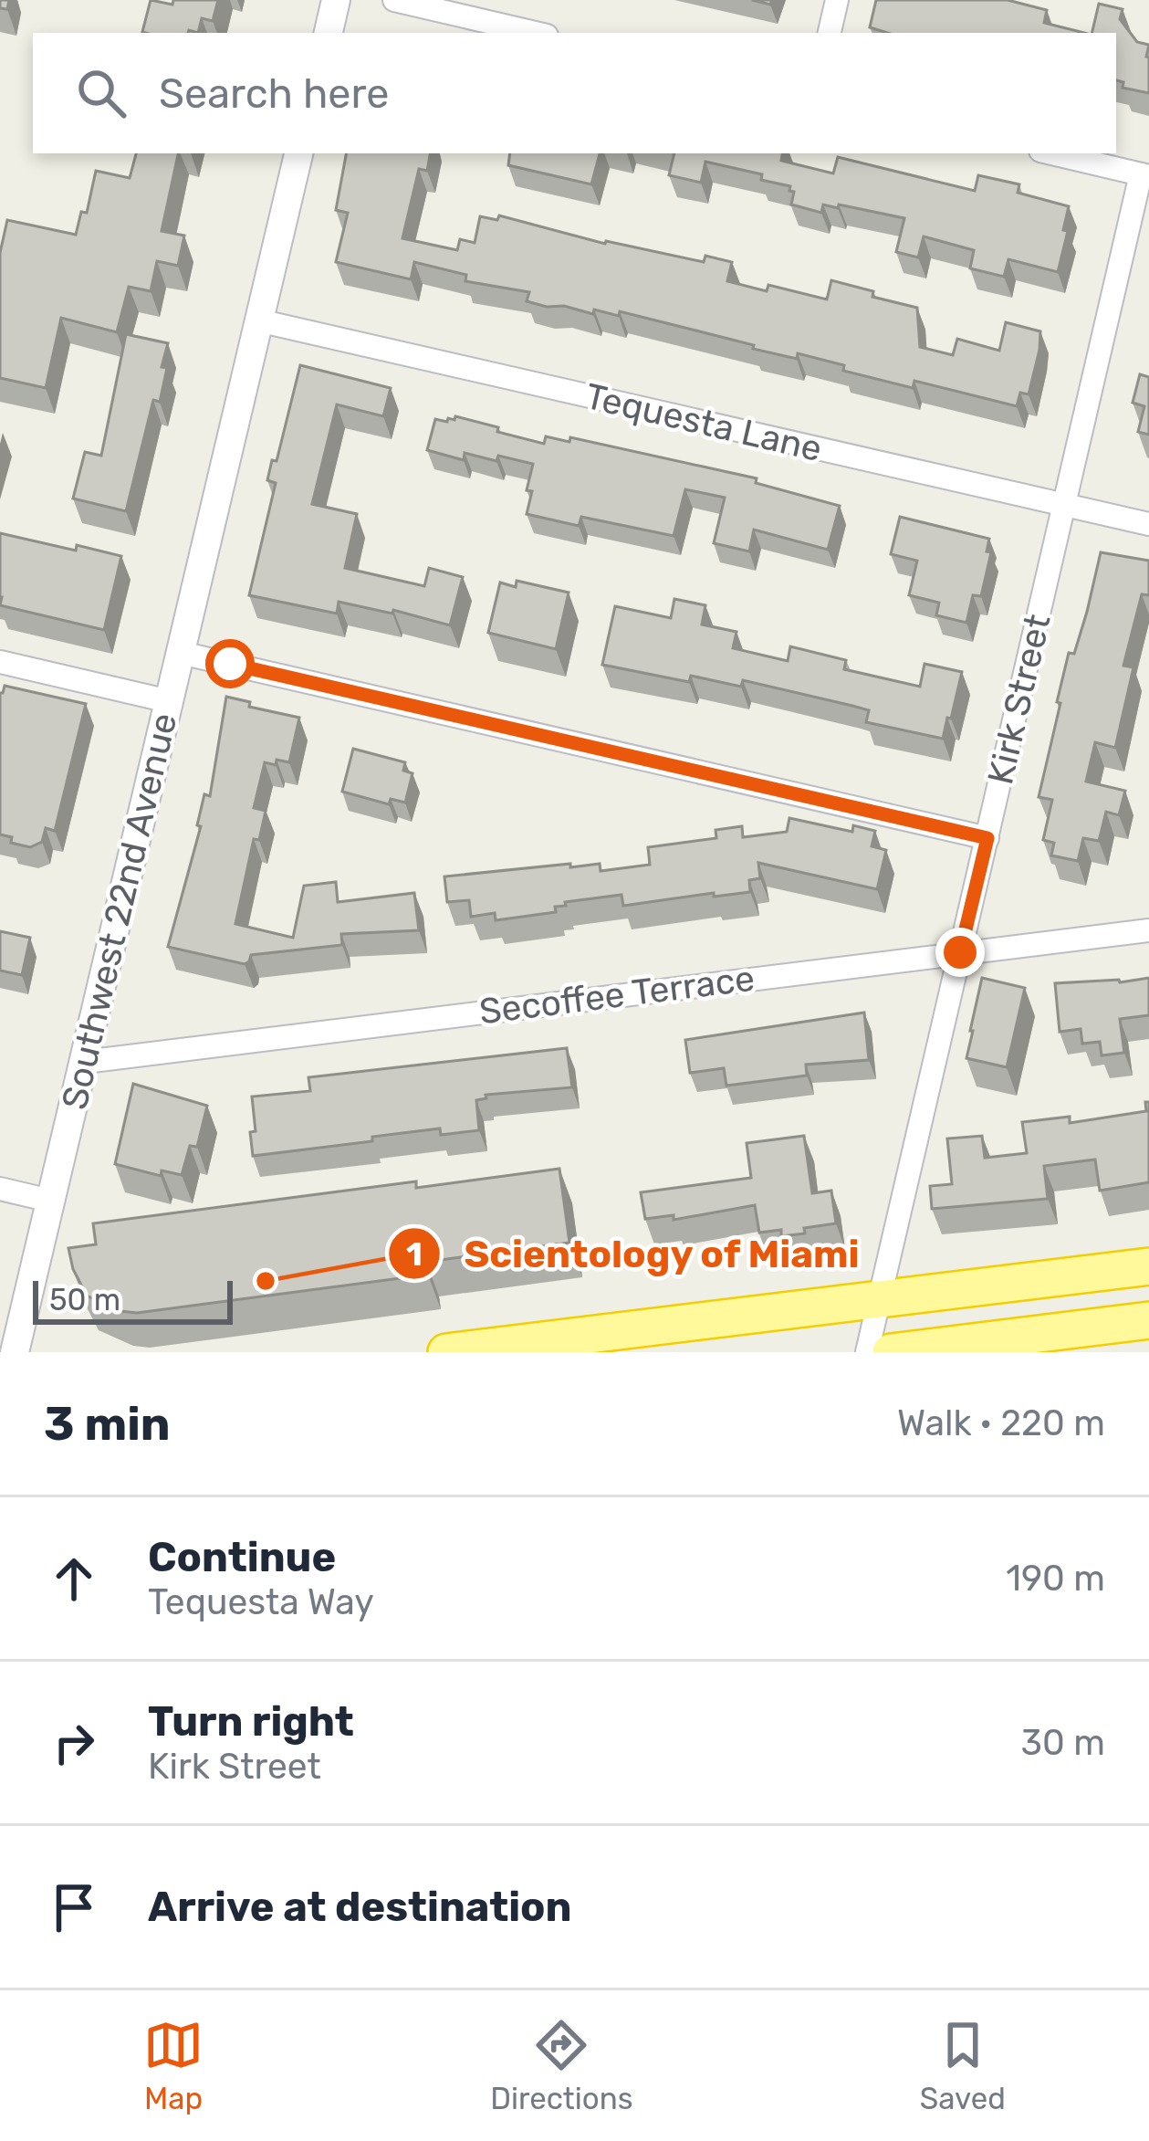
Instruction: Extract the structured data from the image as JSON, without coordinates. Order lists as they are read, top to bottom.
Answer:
{
  "streets": {
    "street": [
      "Tequesta Lane",
      "Kirk Street",
      "Southwest 22nd Avenue",
      "Secoffee Terrace"
    ]
  },
  "crossings": [
    ["Tequesta Lane", "Kirk Street"],
    ["Tequesta Lane", "Southwest 22nd Avenue"],
    ["Kirk Street", "Secoffee Terrace"],
    ["Southwest 22nd Avenue", "Secoffee Terrace"]
  ],
  "places": ["Scientology of Miami"],
  "scale_bar": "50 m",
  "page": {
    "search": "Search here",
    "scale": "50 m",
    "heading": ["3 min", "Walk · 220 m"],
    "list": [
      ["Continue", "Tequesta Way", "190 m"],
      ["Turn right", "Kirk Street", "30 m"],
      "Arrive at destination"
    ],
    "nav": ["Map", "Directions", "Saved"]
  }
}
